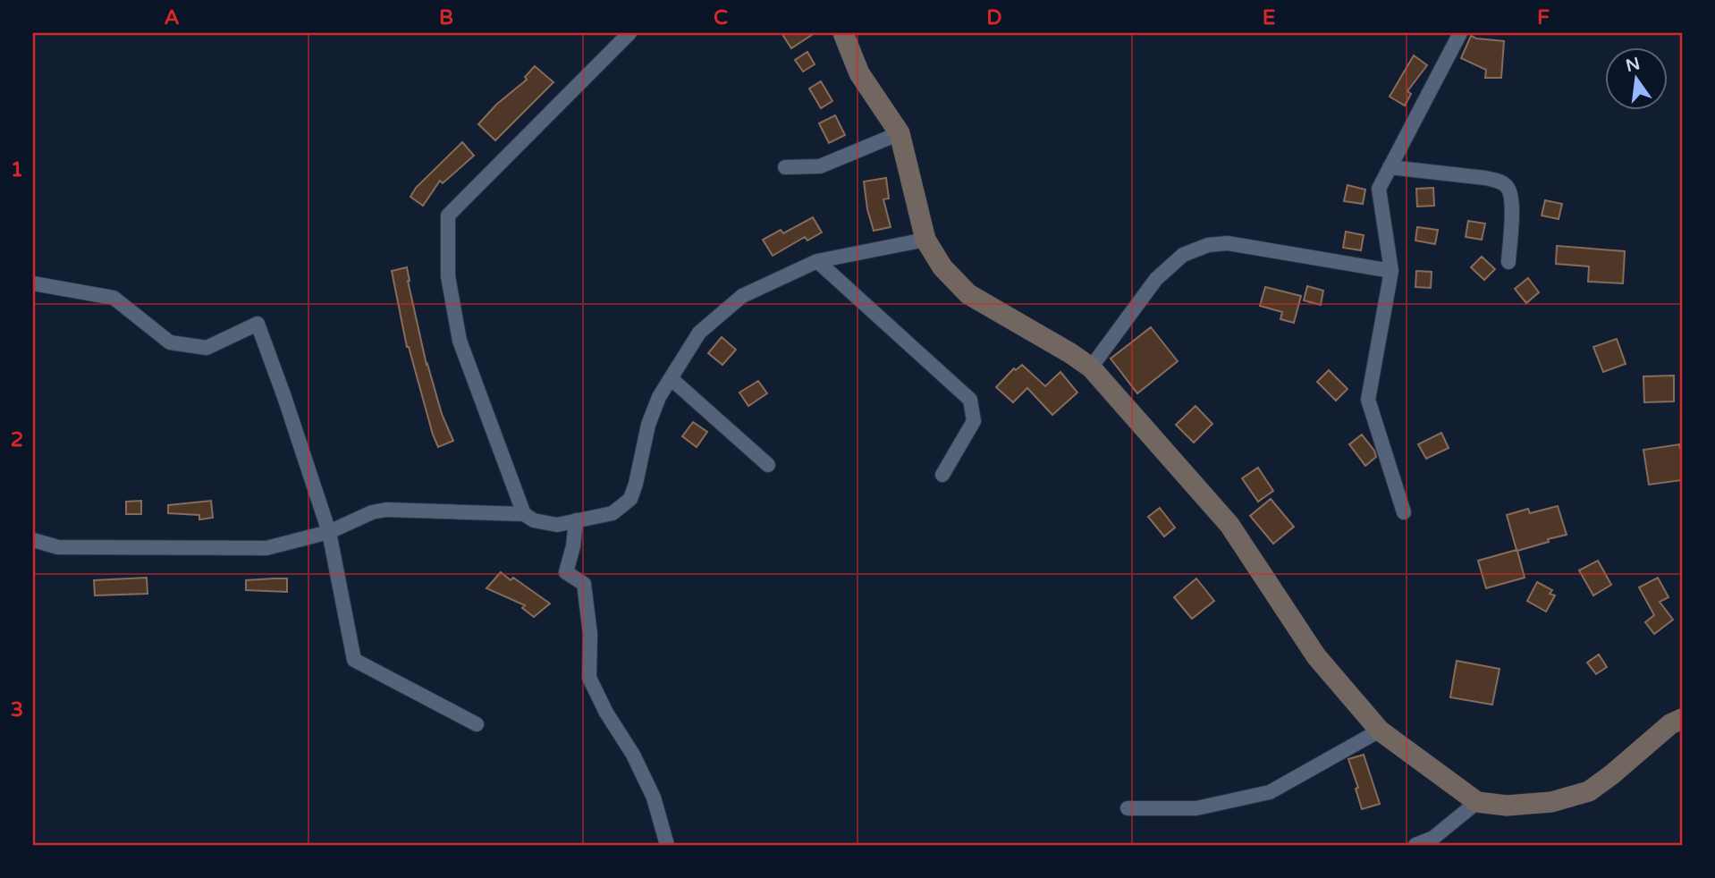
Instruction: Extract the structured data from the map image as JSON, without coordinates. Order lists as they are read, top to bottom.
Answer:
{
  "north": "top",
  "grid": {
    "columns": [
      "A",
      "B",
      "C",
      "D",
      "E",
      "F"
    ],
    "rows": ["1", "2", "3"]
  }
}
